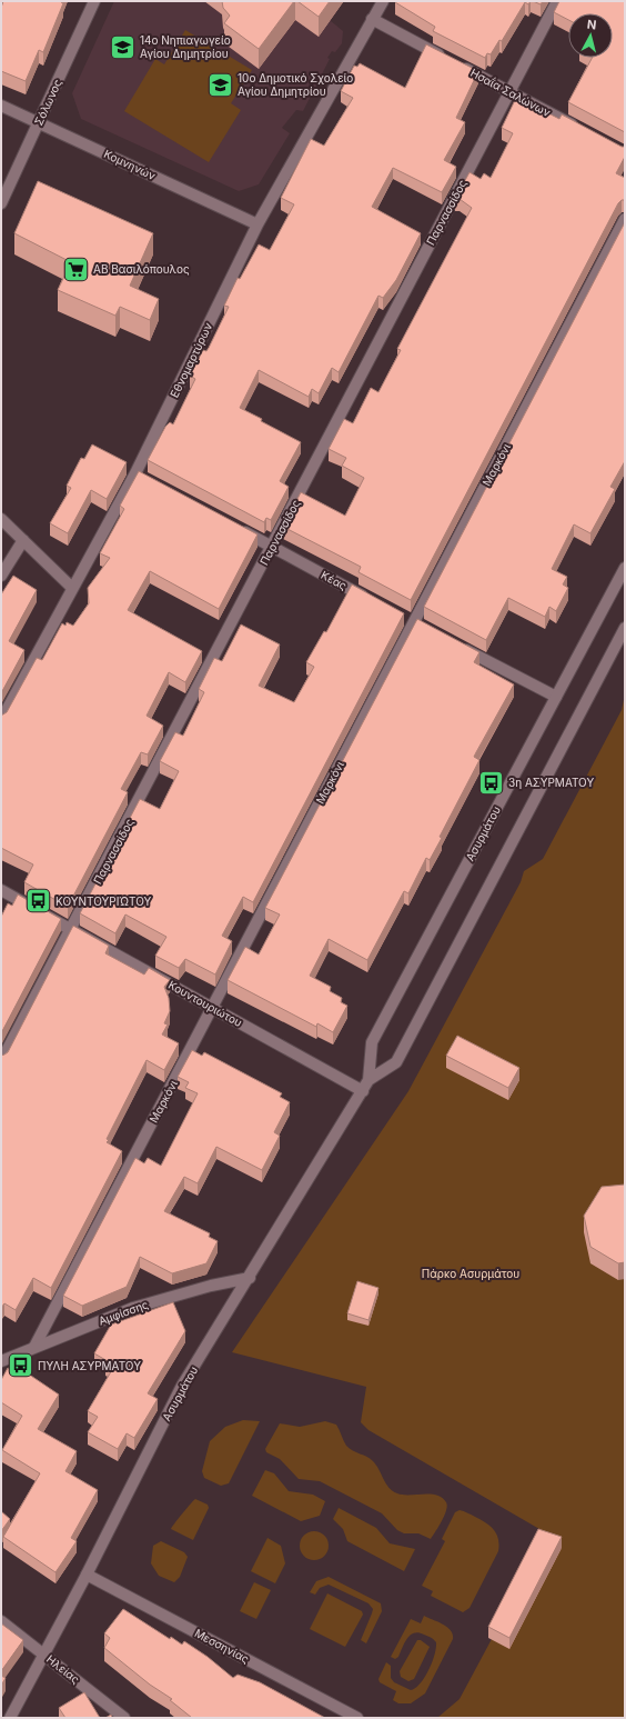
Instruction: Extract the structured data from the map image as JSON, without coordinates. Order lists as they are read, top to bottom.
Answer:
{
  "streets": {
    "street": [
      "Ησαΐα Σαλώνων",
      "Σόλωνος",
      "Κομνηνών",
      "Παρνασσίδος",
      "Εθνομαρτύρων",
      "Μαρκόνι",
      "Κέας",
      "Ασυρμάτου",
      "Κουντουριώτου",
      "Αμφίσσης",
      "Μεσσηνίας",
      "Ηλείας"
    ]
  },
  "crossings": [
    ["Ησαΐα Σαλώνων", "Παρνασσίδος"],
    ["Ησαΐα Σαλώνων", "Εθνομαρτύρων"],
    ["Σόλωνος", "Κομνηνών"],
    ["Κομνηνών", "Εθνομαρτύρων"],
    ["Παρνασσίδος", "Κέας"],
    ["Παρνασσίδος", "Κουντουριώτου"],
    ["Μαρκόνι", "Κουντουριώτου"],
    ["Μαρκόνι", "Αμφίσσης"],
    ["Ασυρμάτου", "Κουντουριώτου"],
    ["Ασυρμάτου", "Αμφίσσης"],
    ["Ασυρμάτου", "Μεσσηνίας"],
    ["Ασυρμάτου", "Ηλείας"]
  ],
  "parks": ["Πάρκο Ασυρμάτου"],
  "places": {
    "school or university": ["14ο Νηπιαγωγείο Αγίου Δημητρίου", "10ο Δημοτικό Σχολείο Αγίου Δημητρίου"],
    "supermarket": ["ΑΒ Βασιλόπουλος"],
    "bus stop": ["3η ΑΣΥΡΜΑΤΟΥ", "ΚΟΥΝΤΟΥΡΙΏΤΟΥ", "ΠΥΛΗ ΑΣΥΡΜΑΤΟΥ"]
  },
  "north": "top"
}
